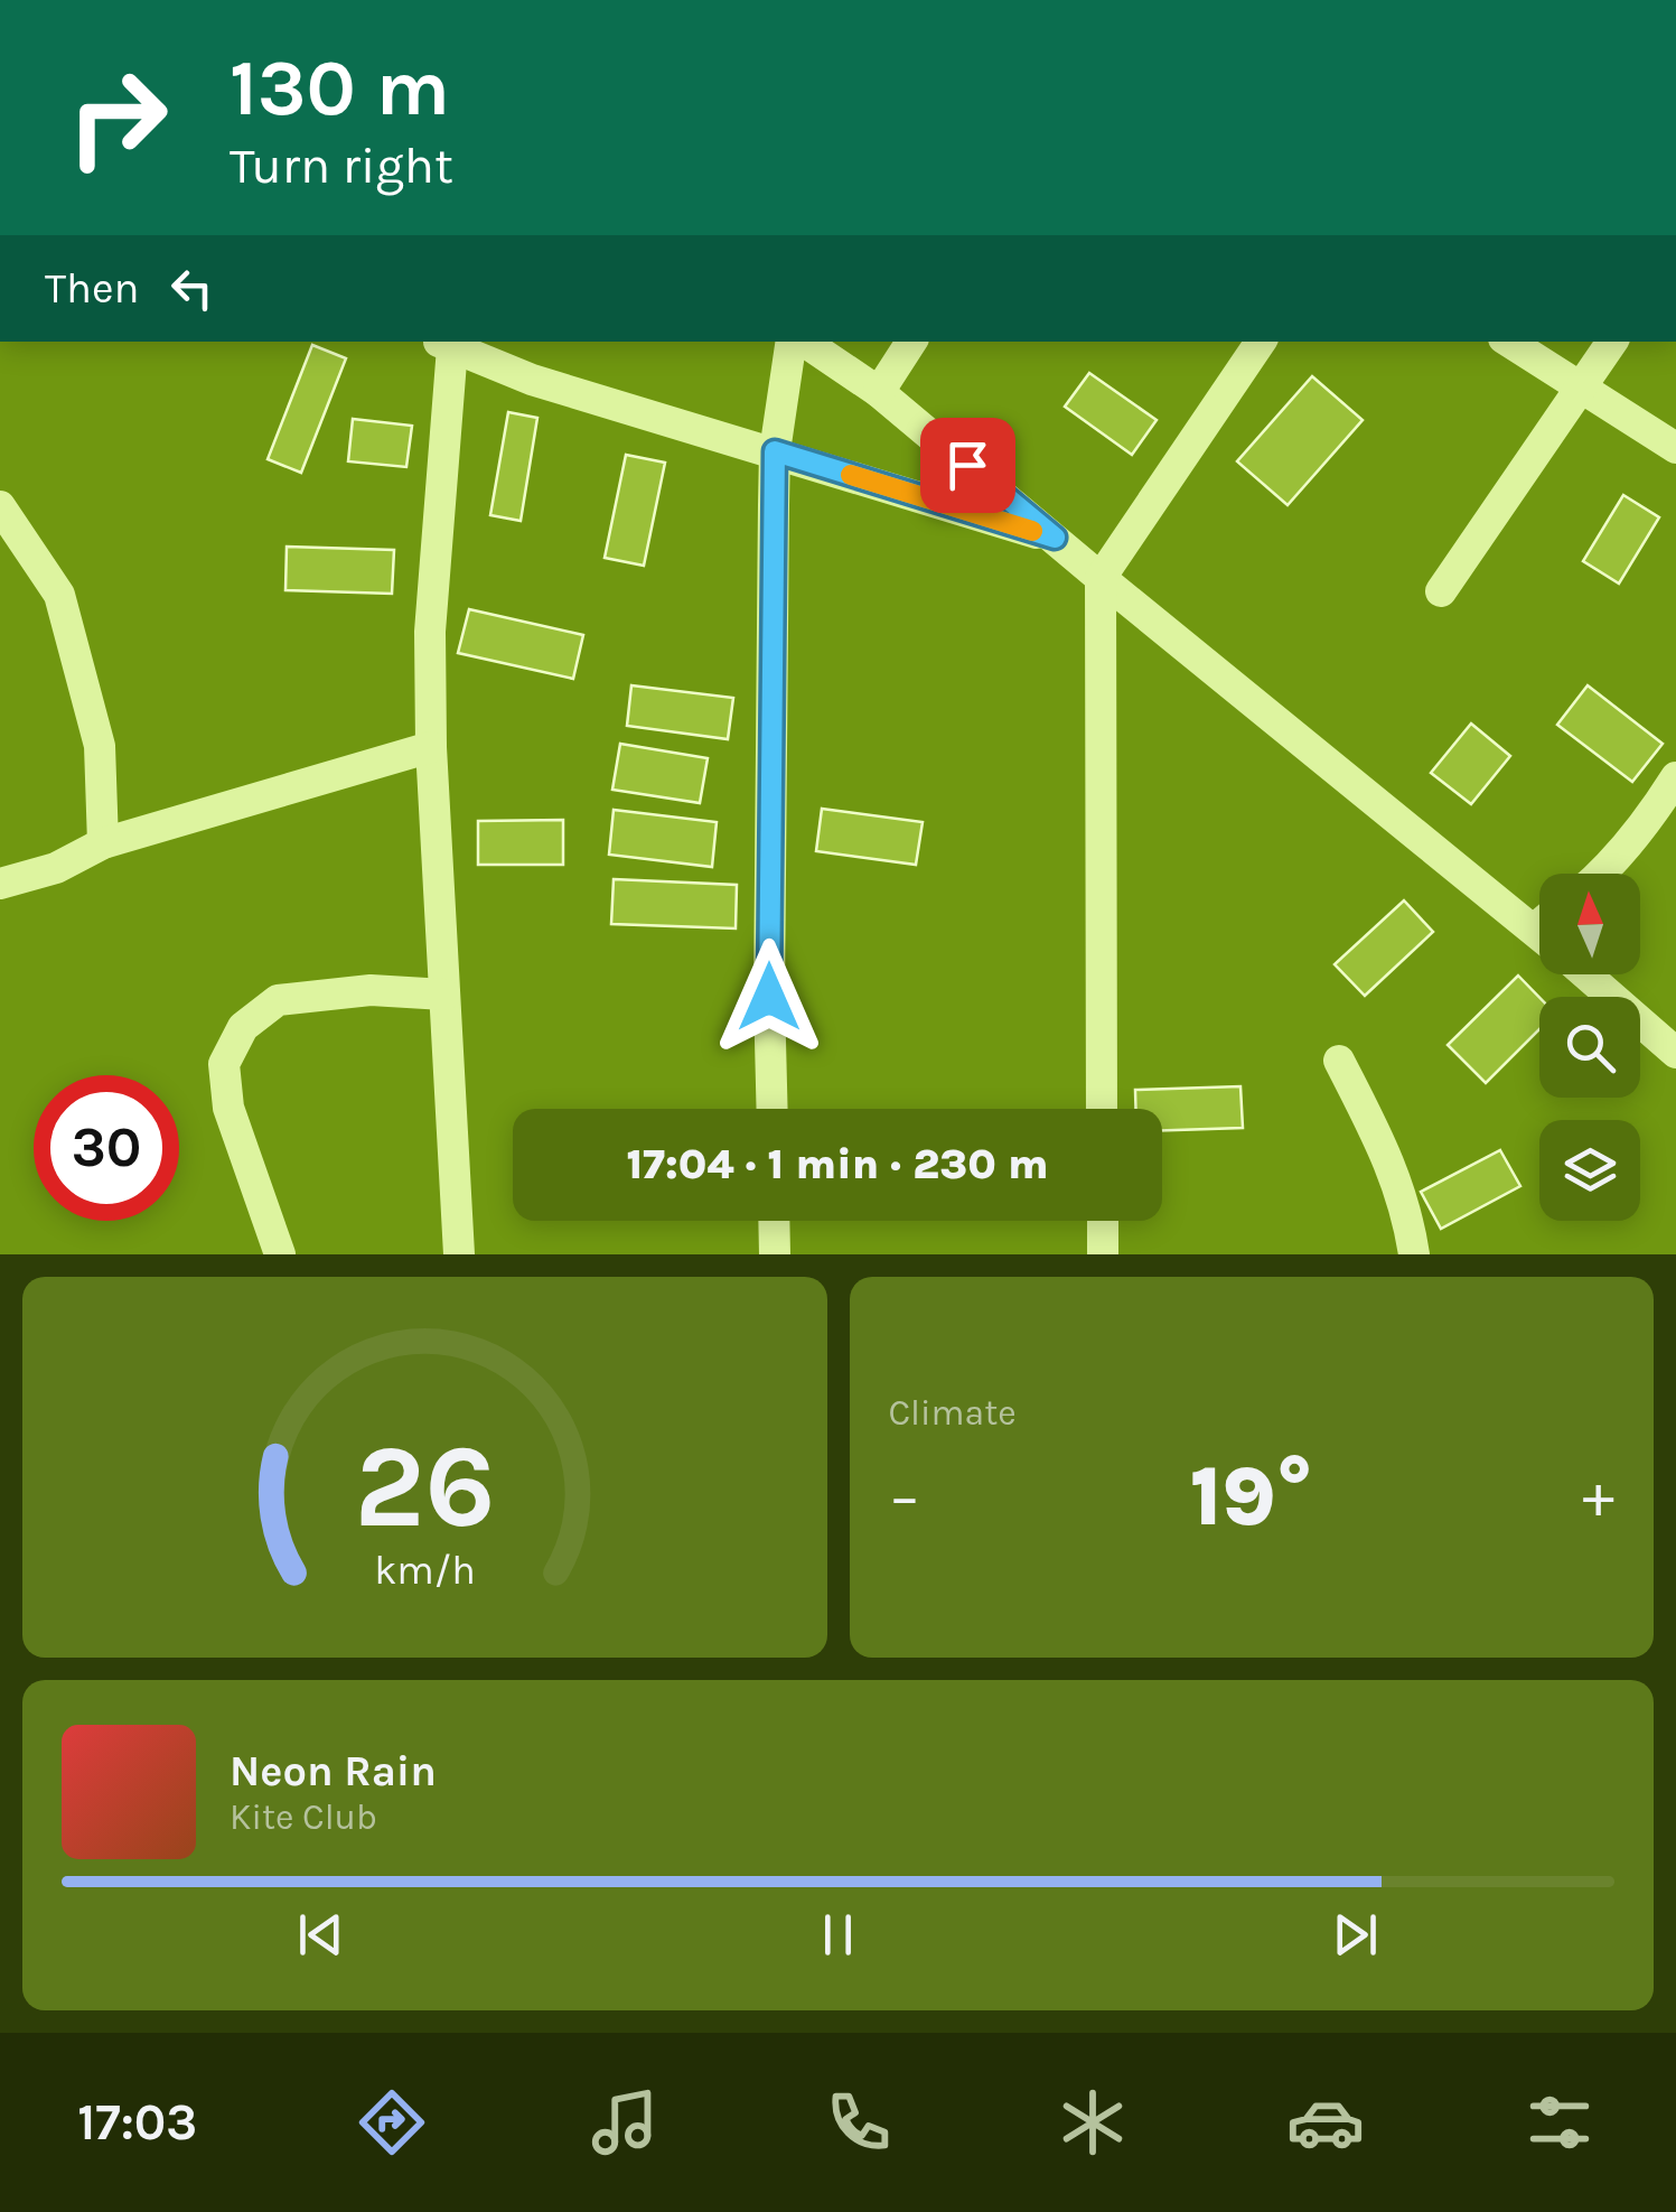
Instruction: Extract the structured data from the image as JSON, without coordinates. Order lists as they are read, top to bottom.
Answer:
{
  "north": "top",
  "page": {
    "turn": ["130 m", "Turn right"],
    "then": "Then",
    "limit": "30",
    "trip": "17:04 · 1 min · 230 m",
    "tile": "Climate",
    "heat": ["−", "19°", "+"],
    "song": ["Neon Rain", "Kite Club"],
    "tabs": "17:03",
    "gauge": ["26", "km/h"]
  }
}
